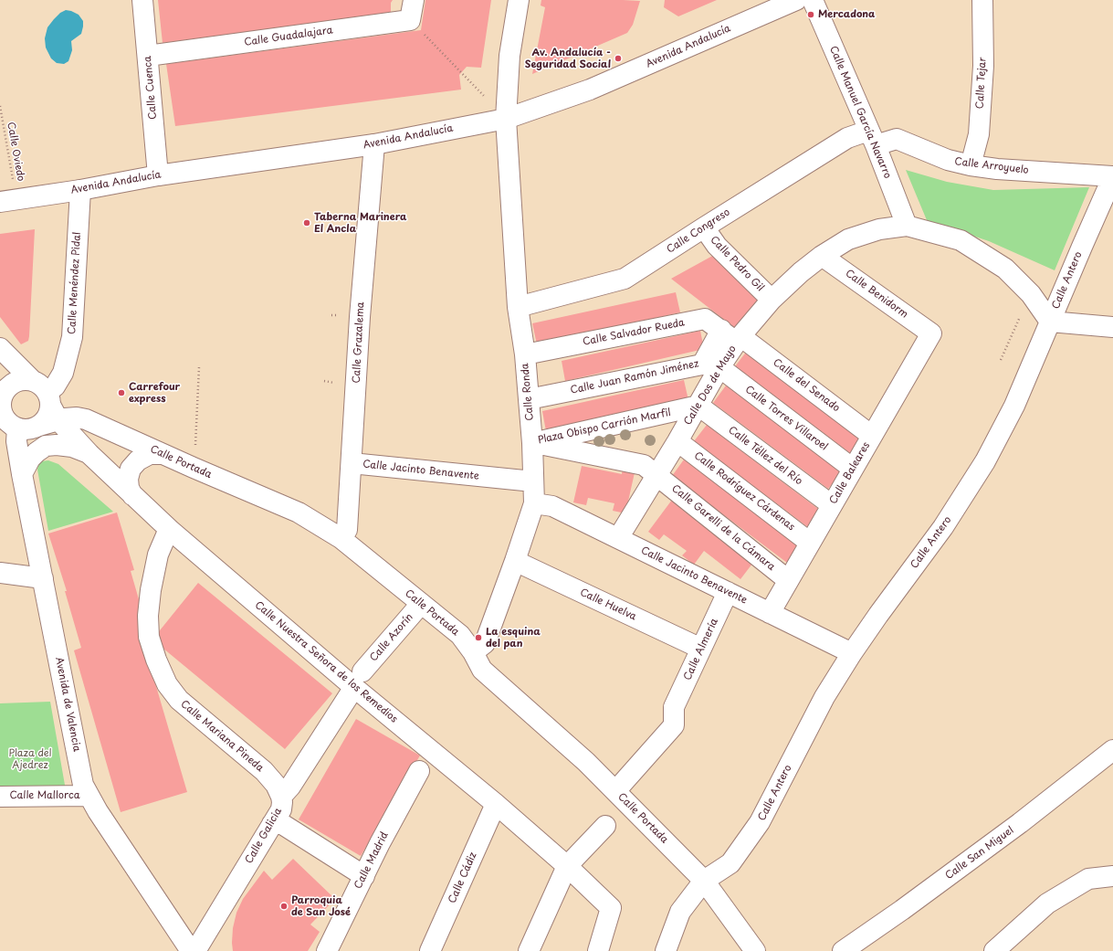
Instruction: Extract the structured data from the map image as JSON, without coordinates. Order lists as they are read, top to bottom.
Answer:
{
  "streets": {
    "street": [
      "Calle Guadalajara",
      "Avenida Andalucía",
      "Calle Tejar",
      "Calle Cuenca",
      "Calle Manuel García Navarro",
      "Calle Arroyuelo",
      "Calle Congreso",
      "Calle Pedro Gil",
      "Calle Antero",
      "Calle Menéndez Pidal",
      "Calle Benidorm",
      "Calle Salvador Rueda",
      "Calle Grazalema",
      "Calle Juan Ramón Jiménez",
      "Calle Dos de Mayo",
      "Calle del Senado",
      "Calle Ronda",
      "Calle Torres Villaroel",
      "Plaza Obispo Carrión Marfil",
      "Calle Téllez del Río",
      "Calle Portada",
      "Calle Jacinto Benavente",
      "Calle Baleares",
      "Calle Rodríguez Cárdenas",
      "Calle Garelli de la Cámara",
      "Calle Huelva",
      "Calle Azorín",
      "Calle Almería",
      "Calle Nuestra Señora de los Remedios",
      "Avenida de Valencia",
      "Calle Mariana Pineda",
      "Calle Mallorca",
      "Calle Galicia",
      "Calle San Miguel",
      "Calle Madrid",
      "Calle Cádiz"
    ],
    "path": ["Calle Oviedo"]
  },
  "crossings": [
    ["Calle Guadalajara", "Calle Cuenca"],
    ["Avenida Andalucía", "Calle Cuenca"],
    ["Avenida Andalucía", "Calle Oviedo"],
    ["Avenida Andalucía", "Calle Menéndez Pidal"],
    ["Avenida Andalucía", "Calle Grazalema"],
    ["Avenida Andalucía", "Calle Ronda"],
    ["Calle Tejar", "Calle Arroyuelo"],
    ["Calle Manuel García Navarro", "Calle Arroyuelo"],
    ["Calle Manuel García Navarro", "Calle Congreso"],
    ["Calle Manuel García Navarro", "Calle Dos de Mayo"],
    ["Calle Arroyuelo", "Calle Congreso"],
    ["Calle Arroyuelo", "Calle Antero"],
    ["Calle Congreso", "Calle Pedro Gil"],
    ["Calle Congreso", "Calle Ronda"],
    ["Calle Pedro Gil", "Calle Dos de Mayo"],
    ["Calle Antero", "Calle Dos de Mayo"],
    ["Calle Antero", "Calle Portada"],
    ["Calle Antero", "Calle Jacinto Benavente"],
    ["Calle Menéndez Pidal", "Calle Portada"],
    ["Calle Menéndez Pidal", "Calle Nuestra Señora de los Remedios"],
    ["Calle Menéndez Pidal", "Avenida de Valencia"],
    ["Calle Benidorm", "Calle Dos de Mayo"],
    ["Calle Benidorm", "Calle Baleares"],
    ["Calle Salvador Rueda", "Calle Juan Ramón Jiménez"],
    ["Calle Salvador Rueda", "Calle Dos de Mayo"],
    ["Calle Salvador Rueda", "Calle del Senado"],
    ["Calle Salvador Rueda", "Calle Ronda"],
    ["Calle Grazalema", "Calle Portada"],
    ["Calle Grazalema", "Calle Jacinto Benavente"],
    ["Calle Juan Ramón Jiménez", "Calle Ronda"],
    ["Calle Dos de Mayo", "Calle del Senado"],
    ["Calle Dos de Mayo", "Calle Torres Villaroel"],
    ["Calle Dos de Mayo", "Plaza Obispo Carrión Marfil"],
    ["Calle Dos de Mayo", "Calle Téllez del Río"],
    ["Calle Dos de Mayo", "Calle Jacinto Benavente"],
    ["Calle Dos de Mayo", "Calle Rodríguez Cárdenas"],
    ["Calle Dos de Mayo", "Calle Garelli de la Cámara"],
    ["Calle del Senado", "Calle Baleares"],
    ["Calle Ronda", "Plaza Obispo Carrión Marfil"],
    ["Calle Ronda", "Calle Portada"],
    ["Calle Ronda", "Calle Jacinto Benavente"],
    ["Calle Ronda", "Calle Huelva"],
    ["Calle Torres Villaroel", "Calle Baleares"],
    ["Plaza Obispo Carrión Marfil", "Calle Téllez del Río"],
    ["Plaza Obispo Carrión Marfil", "Calle Garelli de la Cámara"],
    ["Calle Téllez del Río", "Calle Baleares"],
    ["Calle Portada", "Calle Azorín"],
    ["Calle Portada", "Calle Almería"],
    ["Calle Portada", "Calle Nuestra Señora de los Remedios"],
    ["Calle Portada", "Avenida de Valencia"],
    ["Calle Jacinto Benavente", "Calle Baleares"],
    ["Calle Jacinto Benavente", "Calle Almería"],
    ["Calle Baleares", "Calle Rodríguez Cárdenas"],
    ["Calle Baleares", "Calle Garelli de la Cámara"],
    ["Calle Huelva", "Calle Almería"],
    ["Calle Azorín", "Calle Nuestra Señora de los Remedios"],
    ["Calle Azorín", "Calle Galicia"],
    ["Calle Nuestra Señora de los Remedios", "Avenida de Valencia"],
    ["Calle Nuestra Señora de los Remedios", "Calle Mariana Pineda"],
    ["Calle Nuestra Señora de los Remedios", "Calle Galicia"],
    ["Calle Nuestra Señora de los Remedios", "Calle Cádiz"],
    ["Avenida de Valencia", "Calle Mallorca"],
    ["Calle Mariana Pineda", "Calle Galicia"]
  ],
  "parks": ["Plaza del Ajedrez"],
  "places": [
    "Mercadona",
    "Av. Andalucía - Seguridad Social",
    "Taberna Marinera El Ancla",
    "Carrefour express",
    "La esquina del pan",
    "Parroquia de San José"
  ]
}
